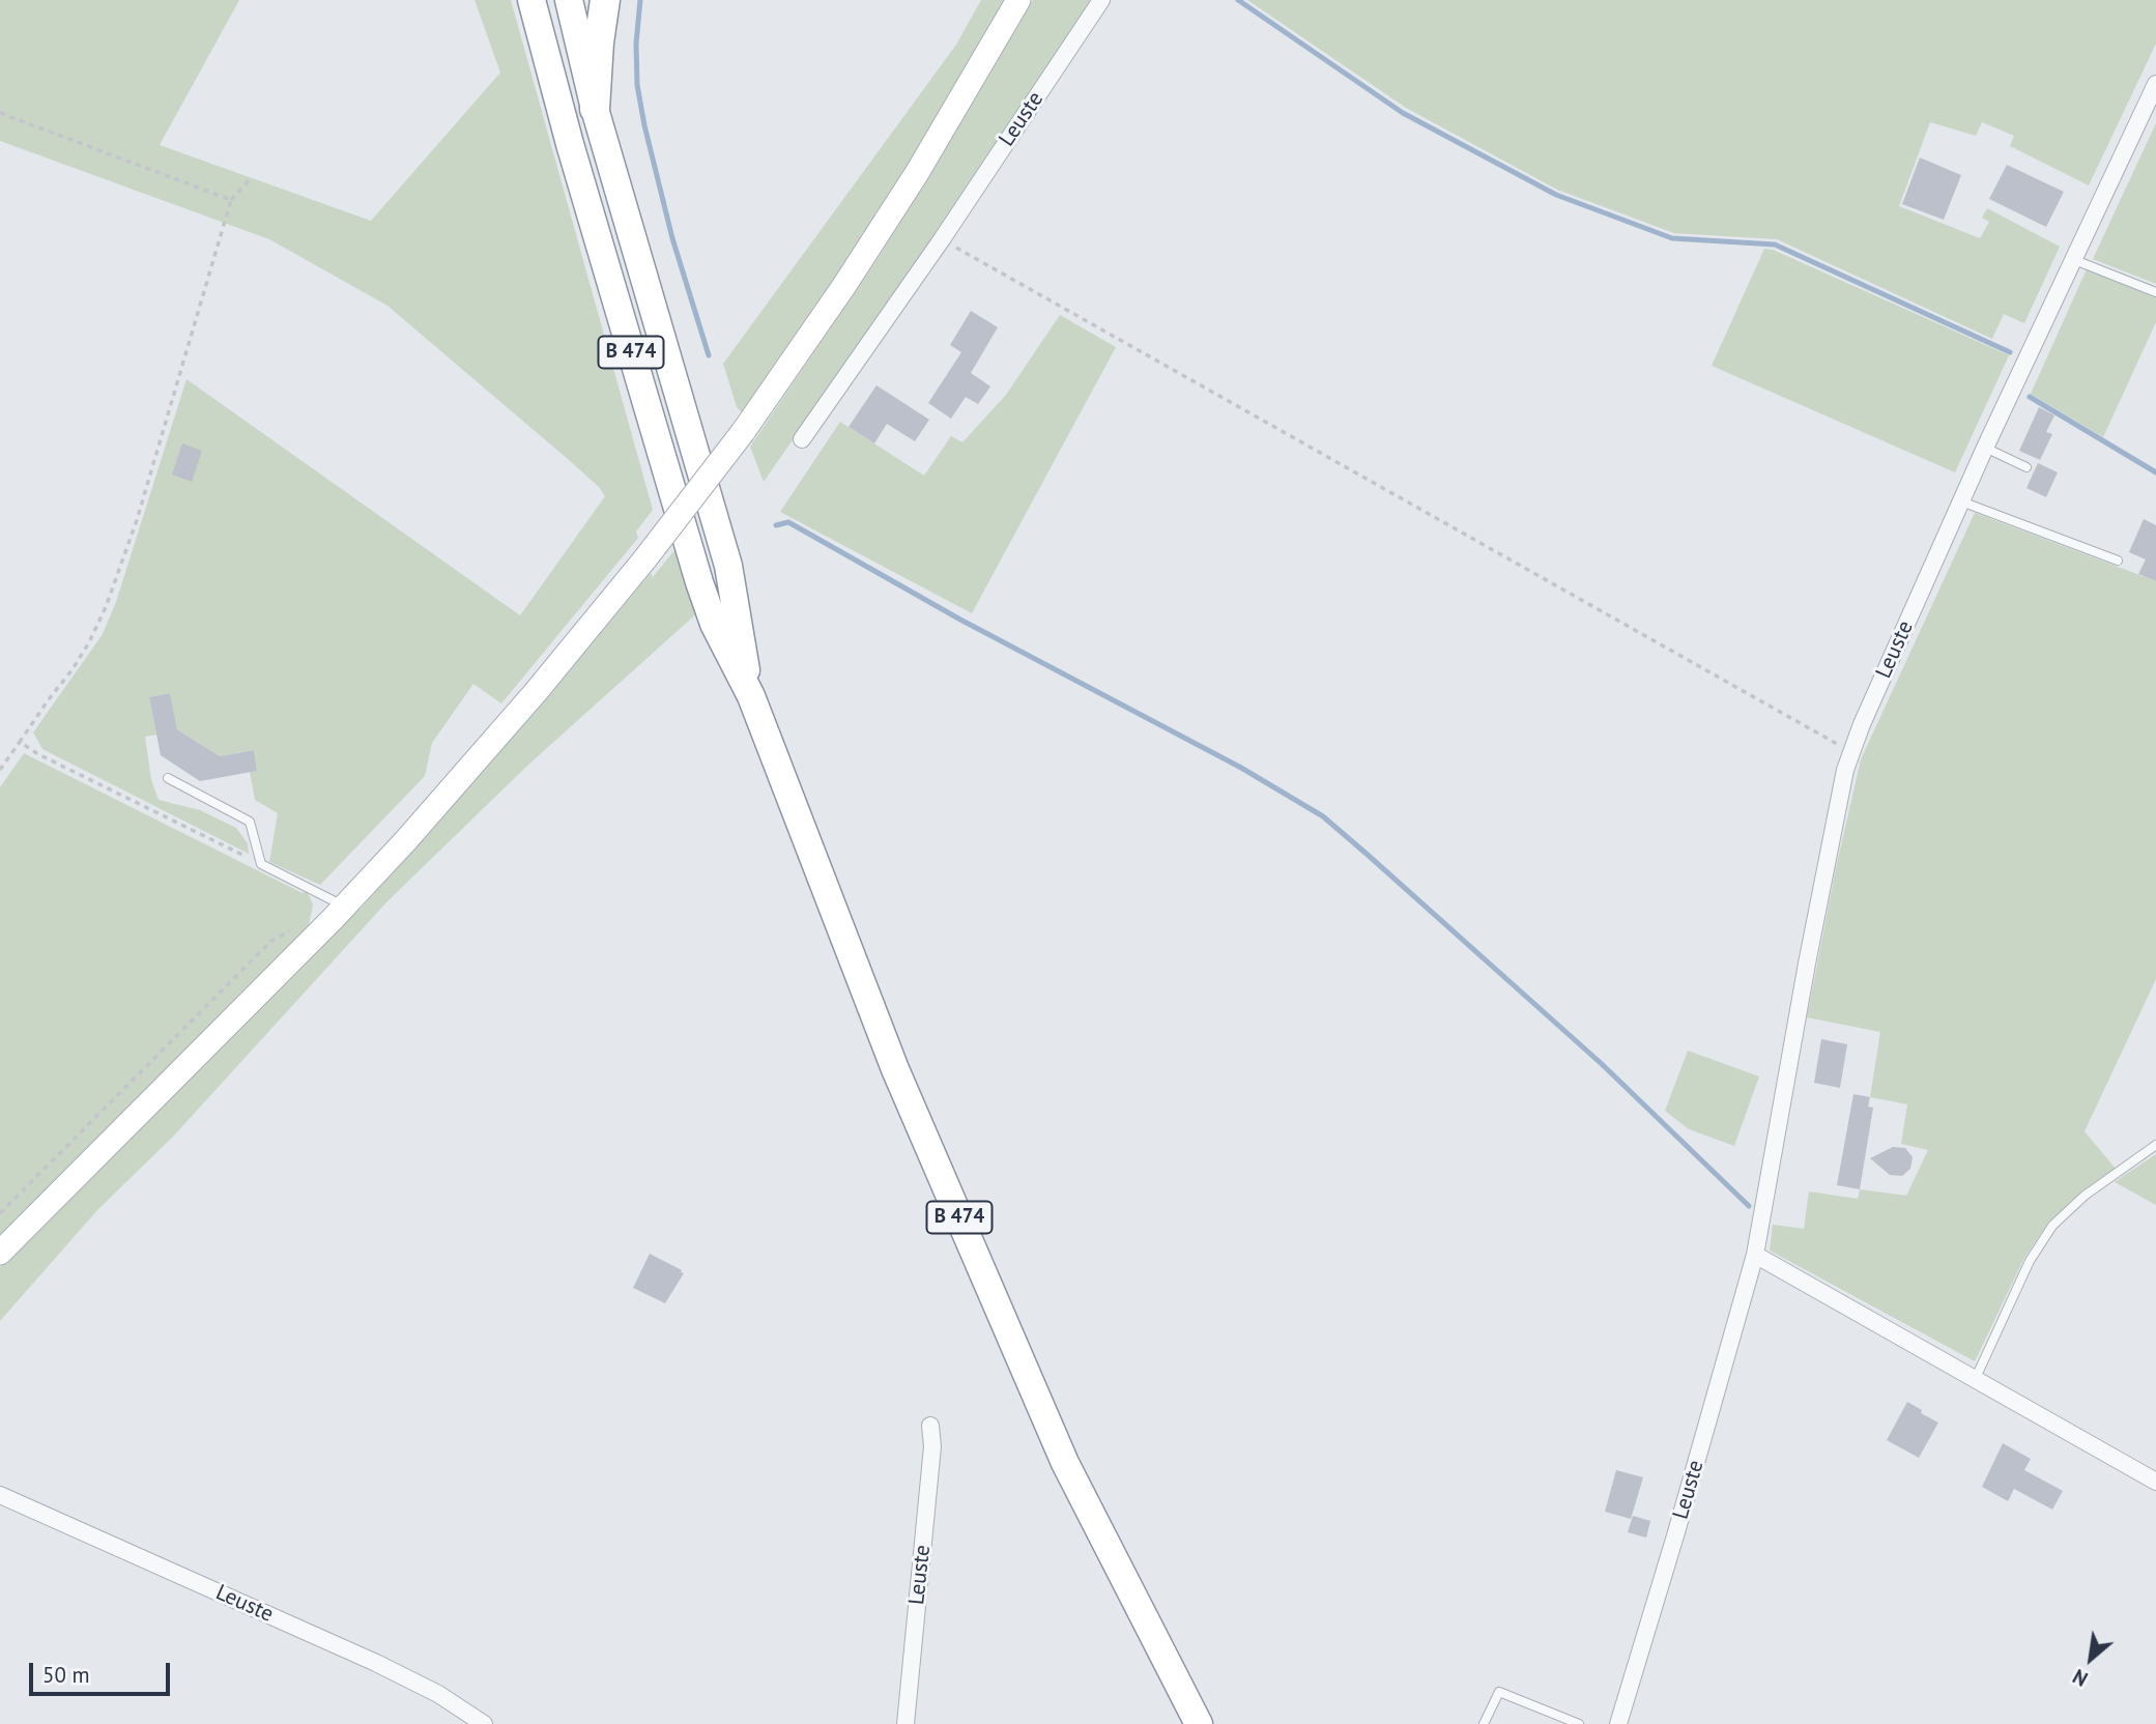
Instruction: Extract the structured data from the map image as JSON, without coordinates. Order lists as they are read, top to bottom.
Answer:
{
  "streets": {
    "highway": ["B 474"],
    "street": ["Leuste"]
  },
  "scale_bar": "50 m",
  "north": "bottom left"
}
